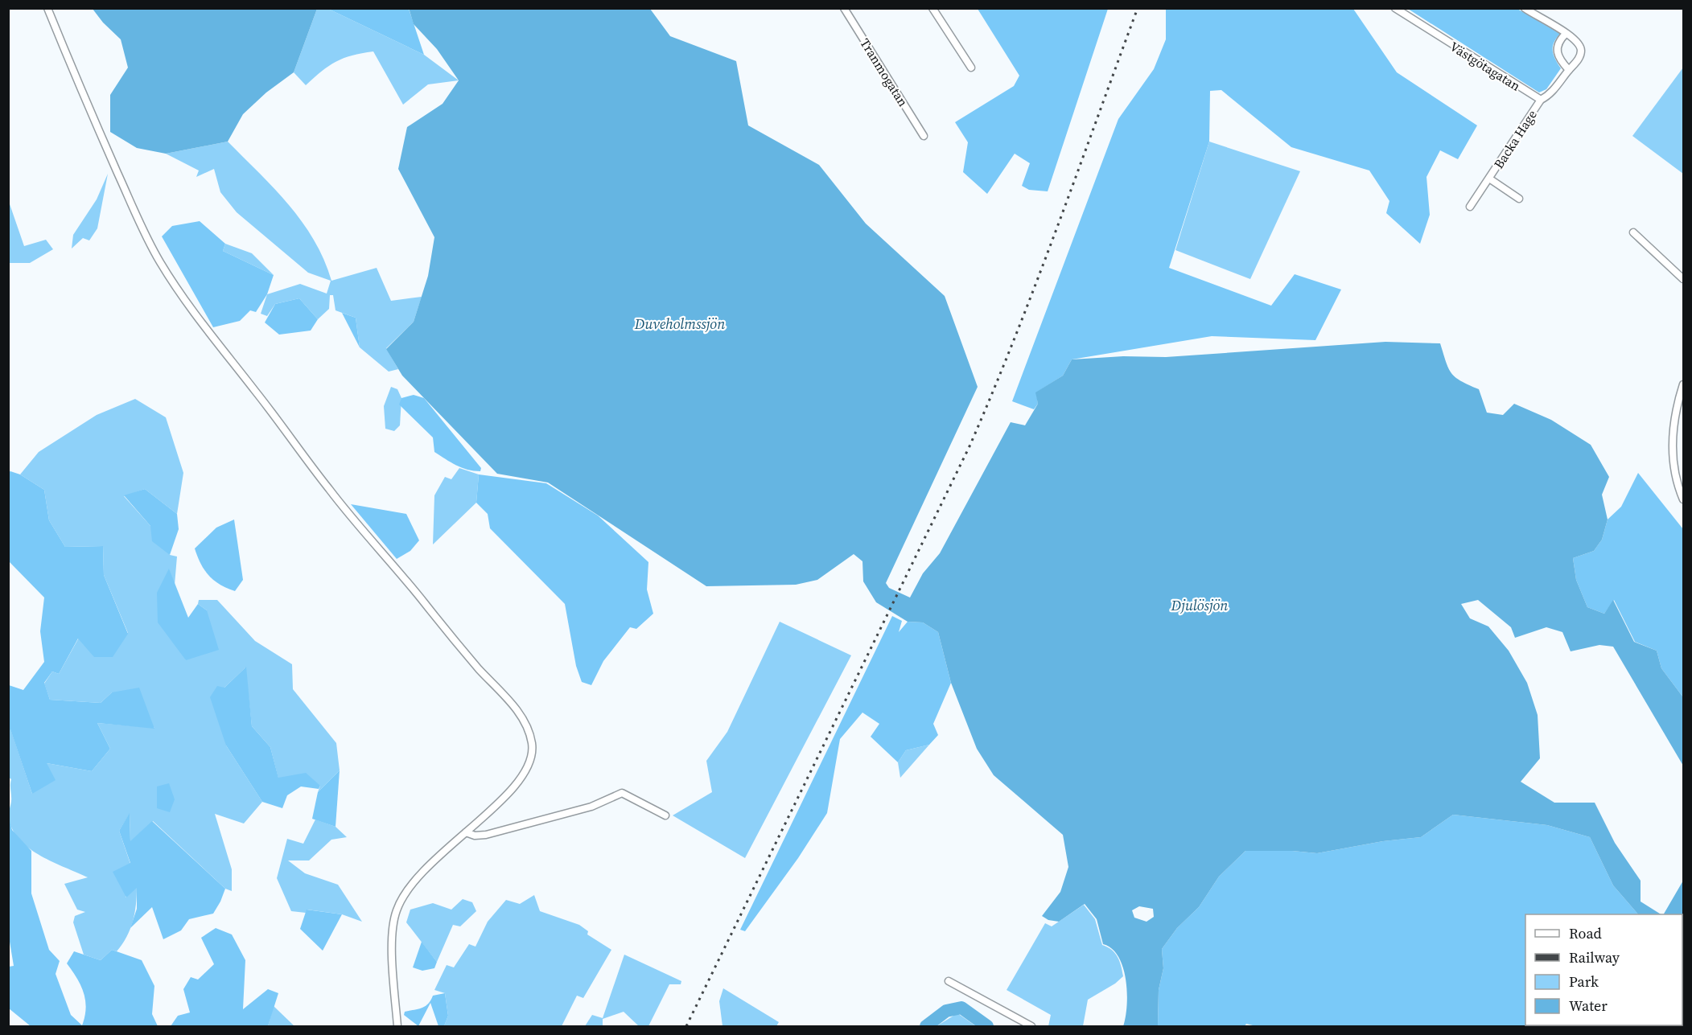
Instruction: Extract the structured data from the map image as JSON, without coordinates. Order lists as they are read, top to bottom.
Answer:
{
  "streets": {
    "street": ["Västgötagatan", "Tranmogatan", "Backa Hage"]
  },
  "crossings": [
    ["Västgötagatan", "Backa Hage"]
  ],
  "water": ["Duveholmssjön", "Djulösjön"],
  "legend": [
    "Road",
    "Railway",
    "Park",
    "Water"
  ]
}
